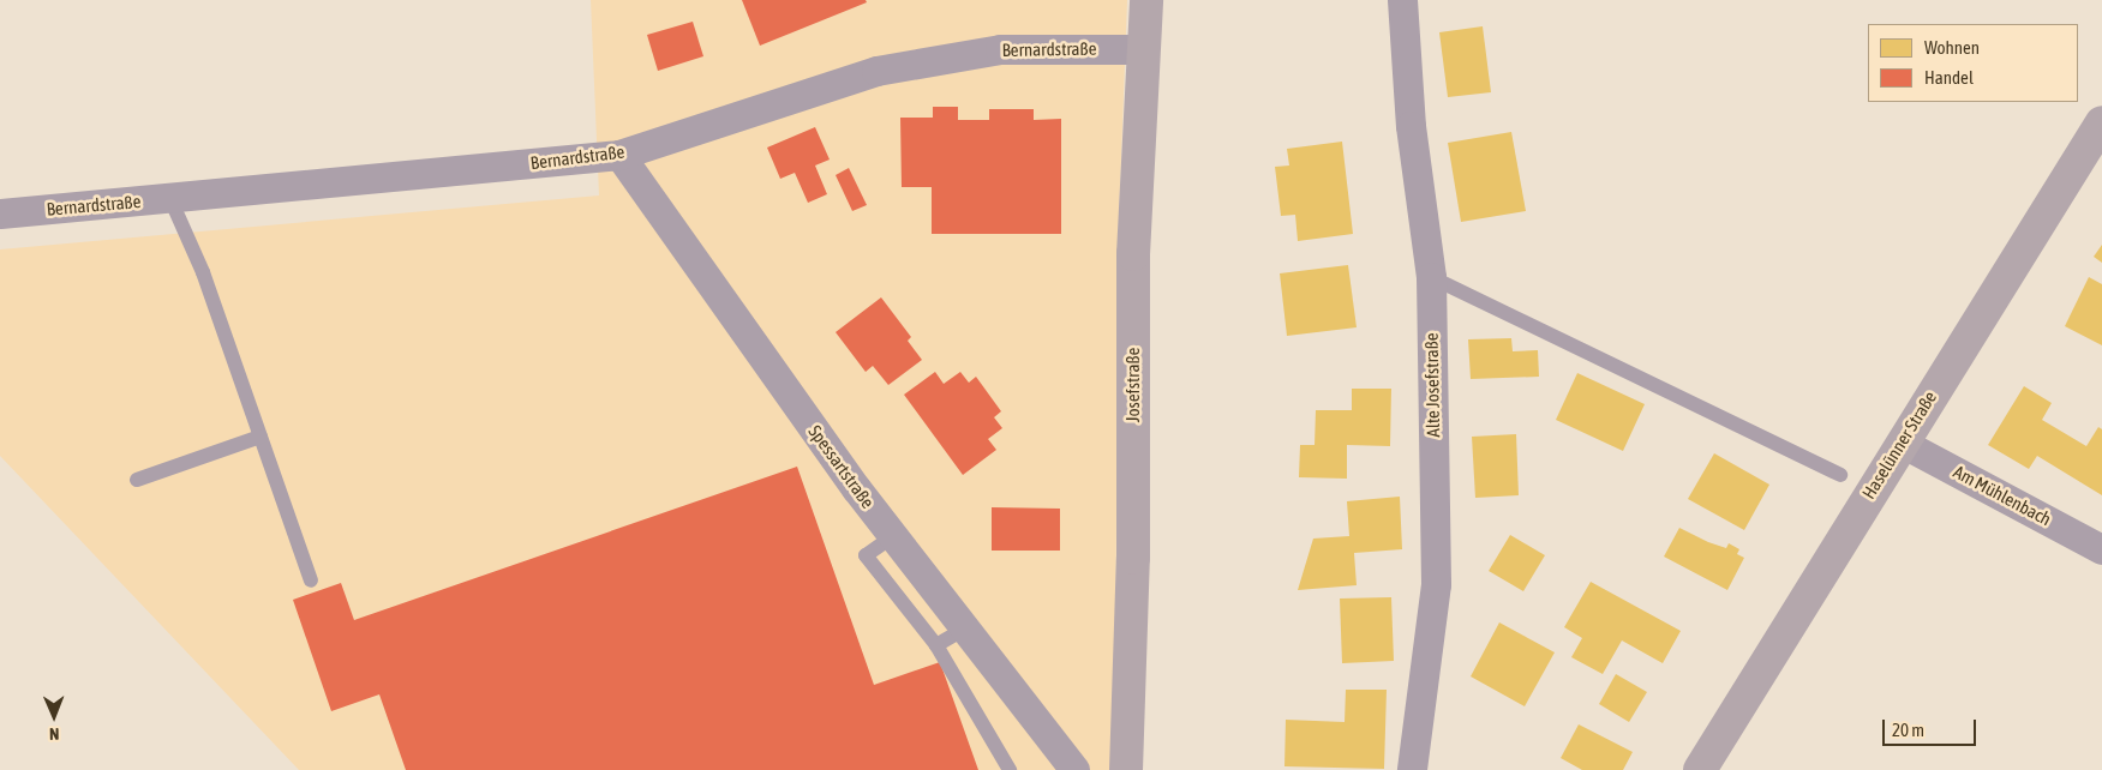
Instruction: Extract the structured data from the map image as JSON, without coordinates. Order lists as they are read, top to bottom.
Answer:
{
  "streets": {
    "street": [
      "Bernardstraße",
      "Josefstraße",
      "Alte Josefstraße",
      "Haselünner Straße",
      "Spessartstraße",
      "Am Mühlenbach"
    ]
  },
  "crossings": [
    ["Bernardstraße", "Josefstraße"],
    ["Bernardstraße", "Spessartstraße"],
    ["Haselünner Straße", "Am Mühlenbach"]
  ],
  "legend": ["Wohnen", "Handel"],
  "scale_bar": "20 m",
  "north": "bottom"
}
